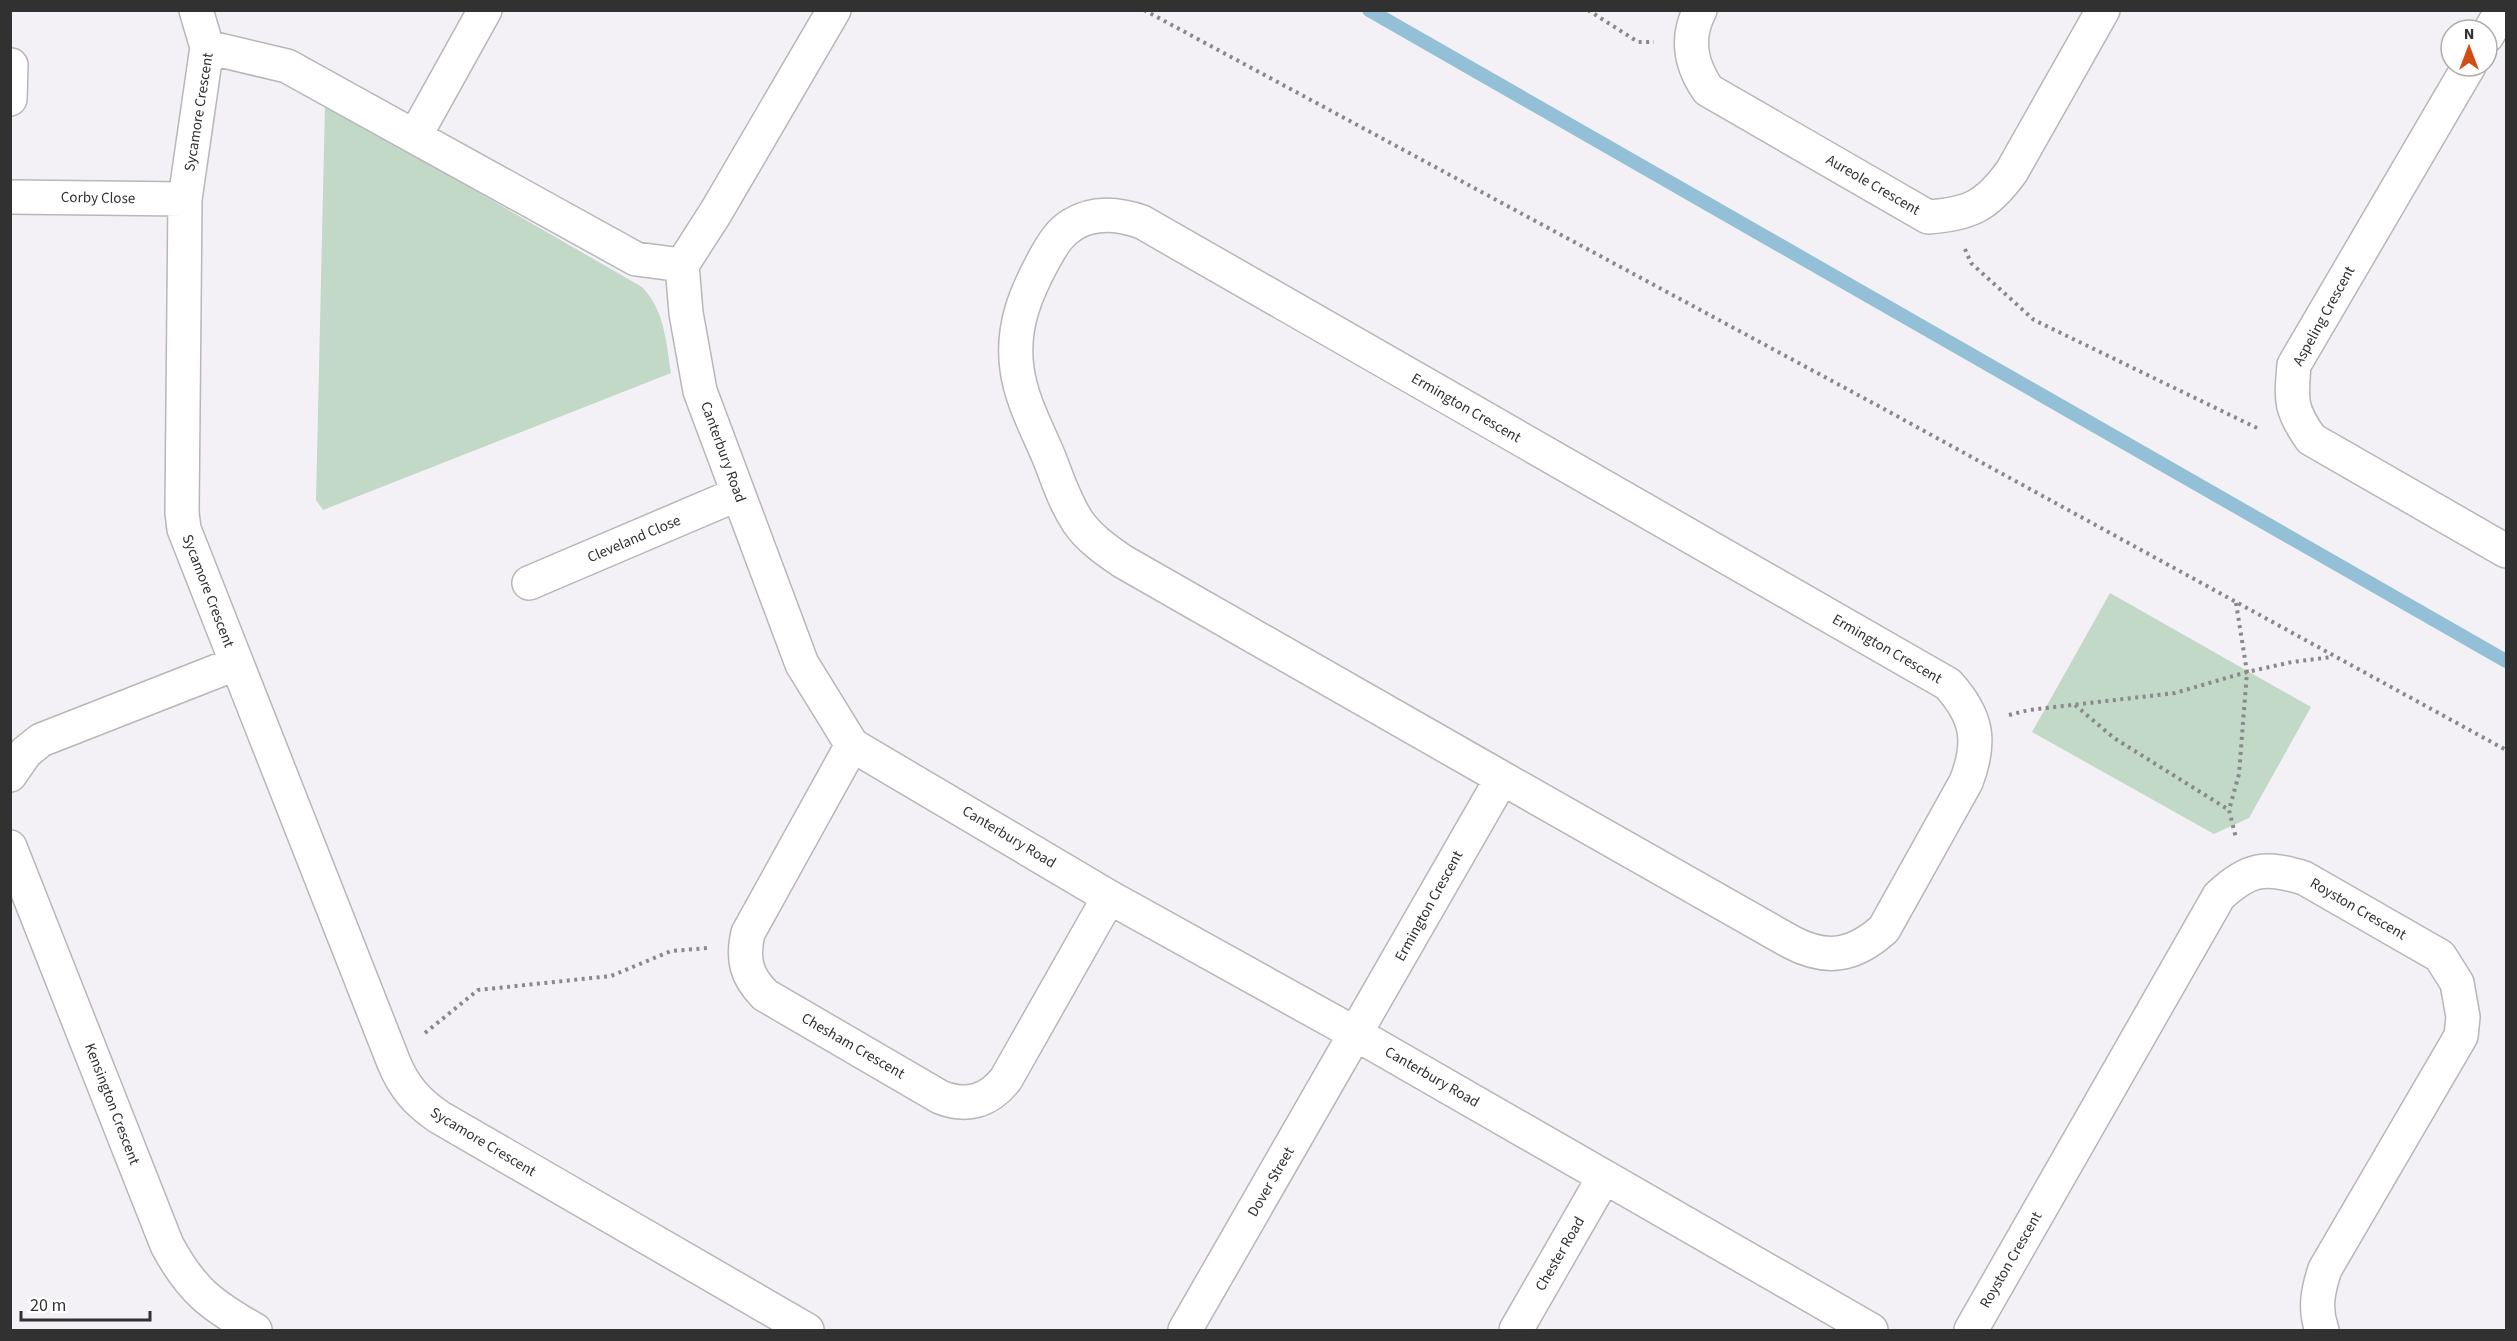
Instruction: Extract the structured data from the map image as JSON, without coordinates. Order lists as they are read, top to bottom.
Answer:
{
  "streets": {
    "street": [
      "Sycamore Crescent",
      "Aureole Crescent",
      "Corby Close",
      "Aspeling Crescent",
      "Ermington Crescent",
      "Canterbury Road",
      "Cleveland Close",
      "Royston Crescent",
      "Chesham Crescent",
      "Kensington Crescent",
      "Dover Street",
      "Chester Road"
    ]
  },
  "crossings": [
    ["Sycamore Crescent", "Corby Close"],
    ["Sycamore Crescent", "Canterbury Road"],
    ["Ermington Crescent", "Canterbury Road"],
    ["Ermington Crescent", "Dover Street"],
    ["Canterbury Road", "Cleveland Close"],
    ["Canterbury Road", "Chesham Crescent"],
    ["Canterbury Road", "Dover Street"],
    ["Canterbury Road", "Chester Road"]
  ],
  "scale_bar": "20 m",
  "north": "top"
}
